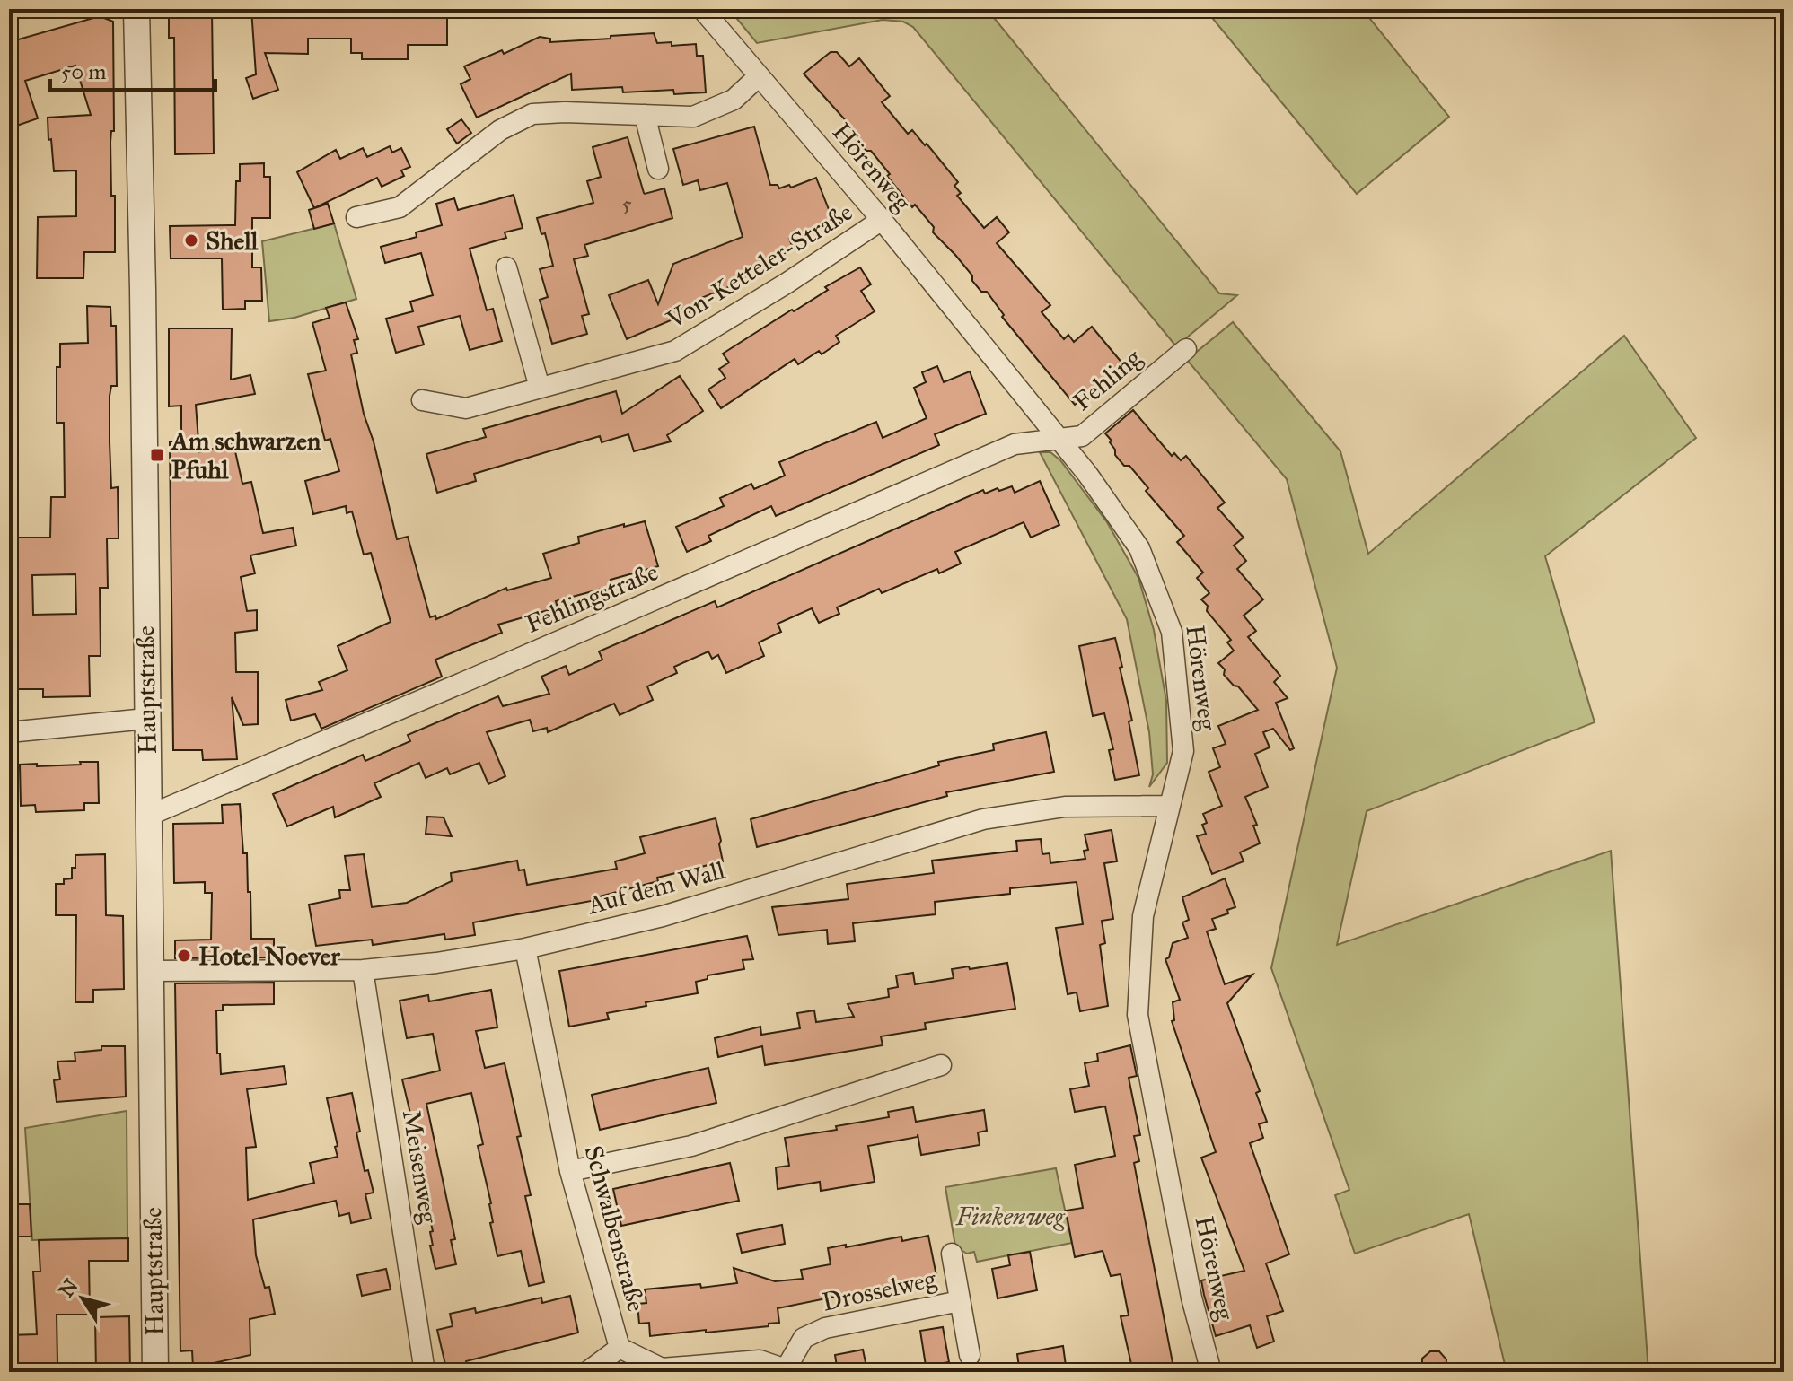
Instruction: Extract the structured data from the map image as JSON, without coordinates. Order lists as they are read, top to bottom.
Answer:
{
  "streets": {
    "street": [
      "Hörenweg",
      "Von-Ketteler-Straße",
      "Fehling",
      "Fehlingstraße",
      "Hauptstraße",
      "Auf dem Wall",
      "Meisenweg",
      "Schwalbenstraße",
      "Drosselweg"
    ]
  },
  "crossings": [
    ["Hörenweg", "Von-Ketteler-Straße"],
    ["Hörenweg", "Fehling"],
    ["Hörenweg", "Fehlingstraße"],
    ["Hörenweg", "Auf dem Wall"],
    ["Fehling", "Fehlingstraße"],
    ["Fehlingstraße", "Hauptstraße"],
    ["Hauptstraße", "Auf dem Wall"],
    ["Auf dem Wall", "Meisenweg"],
    ["Auf dem Wall", "Schwalbenstraße"],
    ["Schwalbenstraße", "Drosselweg"]
  ],
  "parks": ["Finkenweg"],
  "places": {
    "other": ["Shell", "Hotel Noever"],
    "transit": ["Am schwarzen Pfuhl"]
  },
  "house_numbers": ["5"],
  "scale_bar": "50 m",
  "north": "top left"
}
